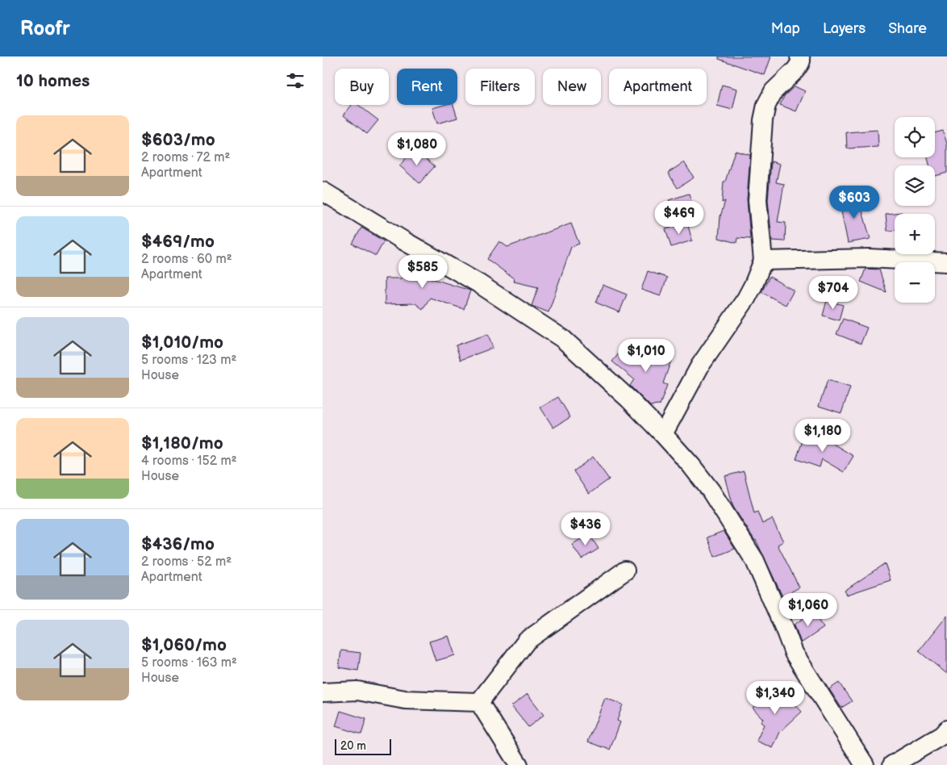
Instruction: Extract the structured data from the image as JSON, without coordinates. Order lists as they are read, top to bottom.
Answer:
{
  "scale_bar": "20 m",
  "page": {
    "header": "Roofr",
    "nav": ["Map", "Layers", "Share"],
    "heading": "10 homes",
    "chip": [
      "Buy",
      "Rent",
      "Filters",
      "New",
      "Apartment"
    ],
    "list": [
      {
        "name": "$603/mo",
        "note": "2 rooms · 72 m² · Apartment"
      },
      {
        "name": "$469/mo",
        "note": "2 rooms · 60 m² · Apartment"
      },
      {
        "name": "$1,010/mo",
        "note": "5 rooms · 123 m² · House"
      },
      {
        "name": "$1,180/mo",
        "note": "4 rooms · 152 m² · House"
      },
      {
        "name": "$436/mo",
        "note": "2 rooms · 52 m² · Apartment"
      },
      {
        "name": "$1,060/mo",
        "note": "5 rooms · 163 m² · House"
      }
    ],
    "map_buttons": ["+", "−"],
    "price": [
      "$1,080",
      "$603",
      "$469",
      "$585",
      "$704",
      "$1,010",
      "$1,180",
      "$436",
      "$1,060",
      "$1,340"
    ],
    "scale": "20 m"
  }
}
